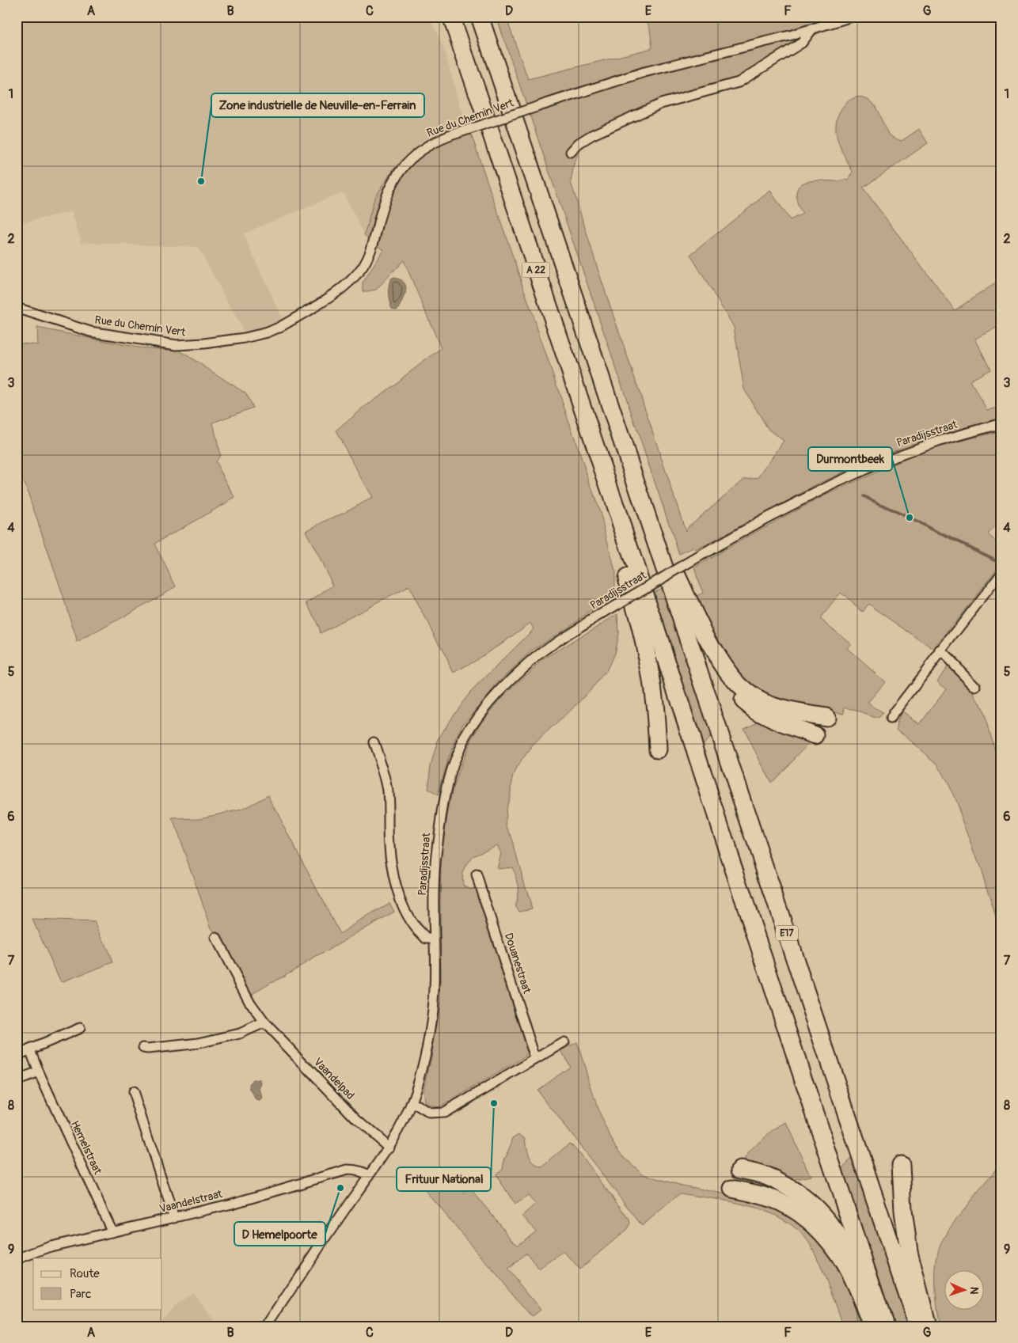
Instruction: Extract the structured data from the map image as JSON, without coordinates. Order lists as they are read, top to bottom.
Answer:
{
  "streets": {
    "highway": ["A 22", "E17"],
    "street": [
      "Rue du Chemin Vert",
      "Paradijsstraat",
      "Douanestraat",
      "Vaandelpad",
      "Hemelstraat",
      "Vaandelstraat"
    ]
  },
  "crossings": [
    ["A 22", "E17"],
    ["Paradijsstraat", "Vaandelpad"],
    ["Paradijsstraat", "Vaandelstraat"],
    ["Hemelstraat", "Vaandelstraat"]
  ],
  "places": [
    "Zone industrielle de Neuville-en-Ferrain",
    "Durmontbeek",
    "Frituur National",
    "D Hemelpoorte"
  ],
  "legend": ["Route", "Parc"],
  "north": "right",
  "grid": {
    "columns": [
      "A",
      "B",
      "C",
      "D",
      "E",
      "F",
      "G"
    ],
    "rows": [
      "1",
      "2",
      "3",
      "4",
      "5",
      "6",
      "7",
      "8",
      "9"
    ]
  }
}
